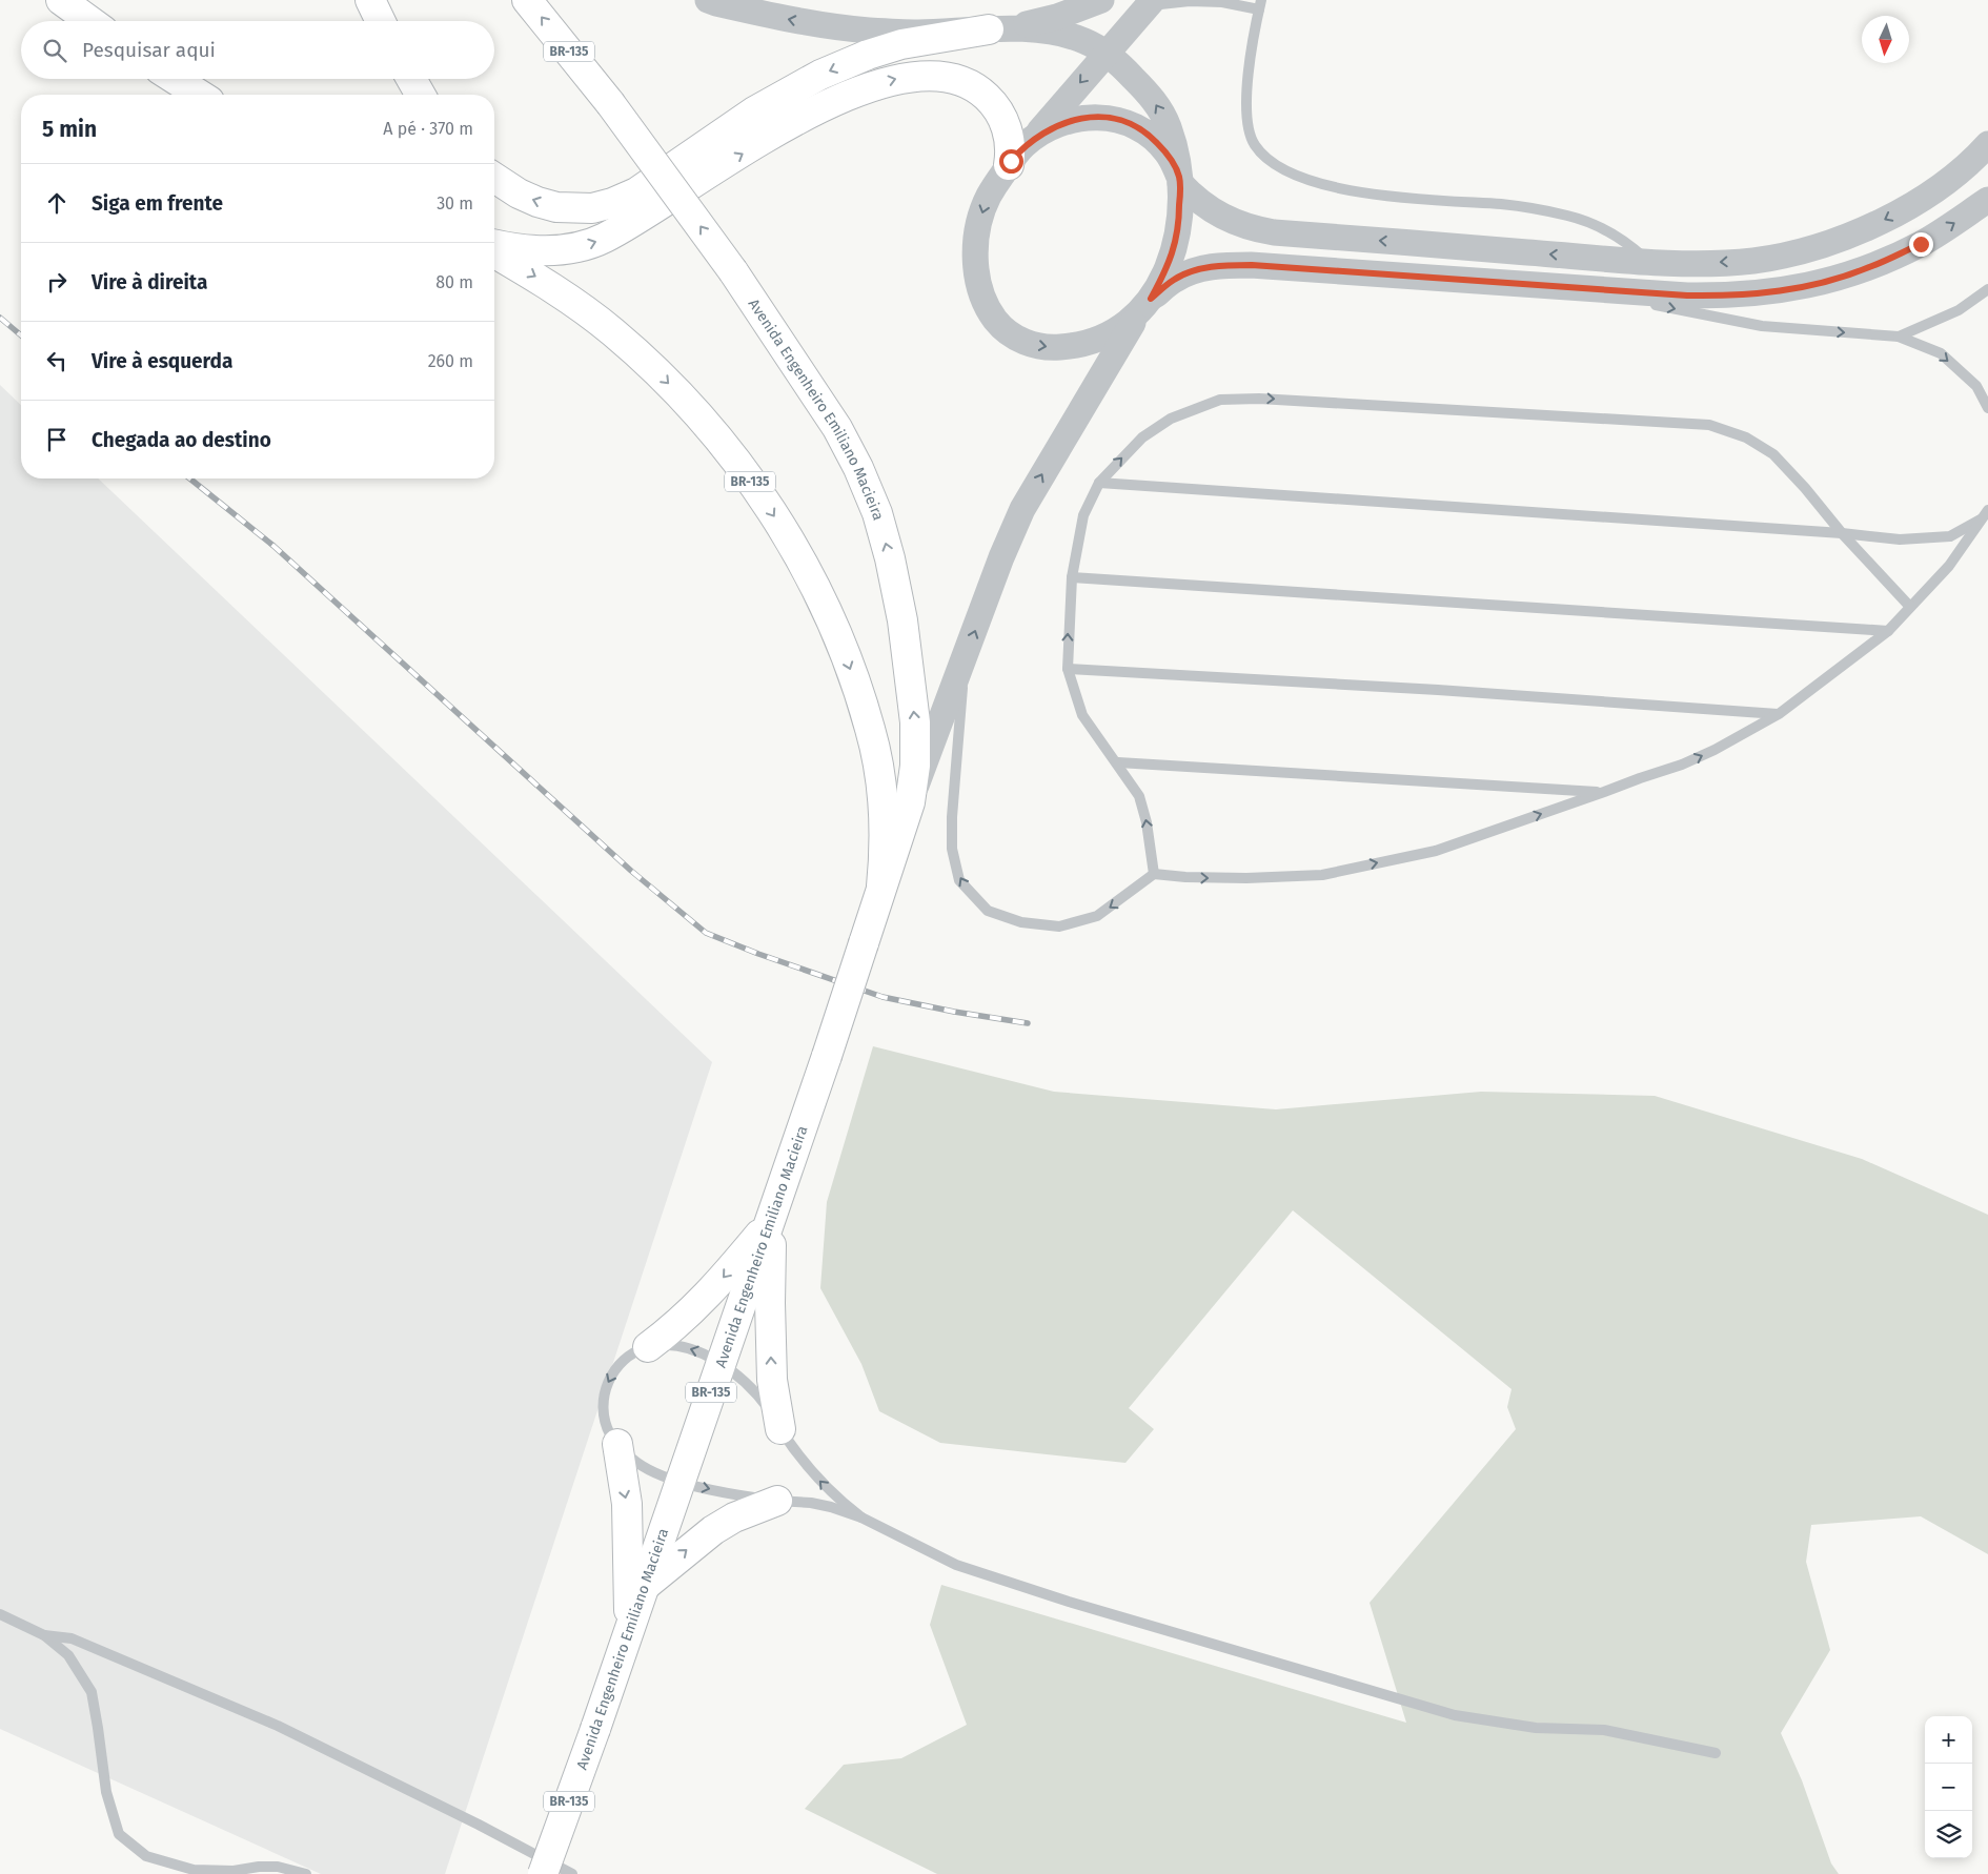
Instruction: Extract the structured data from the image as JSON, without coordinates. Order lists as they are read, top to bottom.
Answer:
{
  "streets": {
    "highway": ["BR-135", "Avenida Engenheiro Emiliano Macieira"]
  },
  "north": "bottom",
  "page": {
    "search": "Pesquisar aqui",
    "heading": ["5 min", "A pé · 370 m"],
    "list": [
      ["Siga em frente", "30 m"],
      ["Vire à direita", "80 m"],
      ["Vire à esquerda", "260 m"],
      "Chegada ao destino"
    ],
    "map_buttons": ["+", "−"]
  }
}
